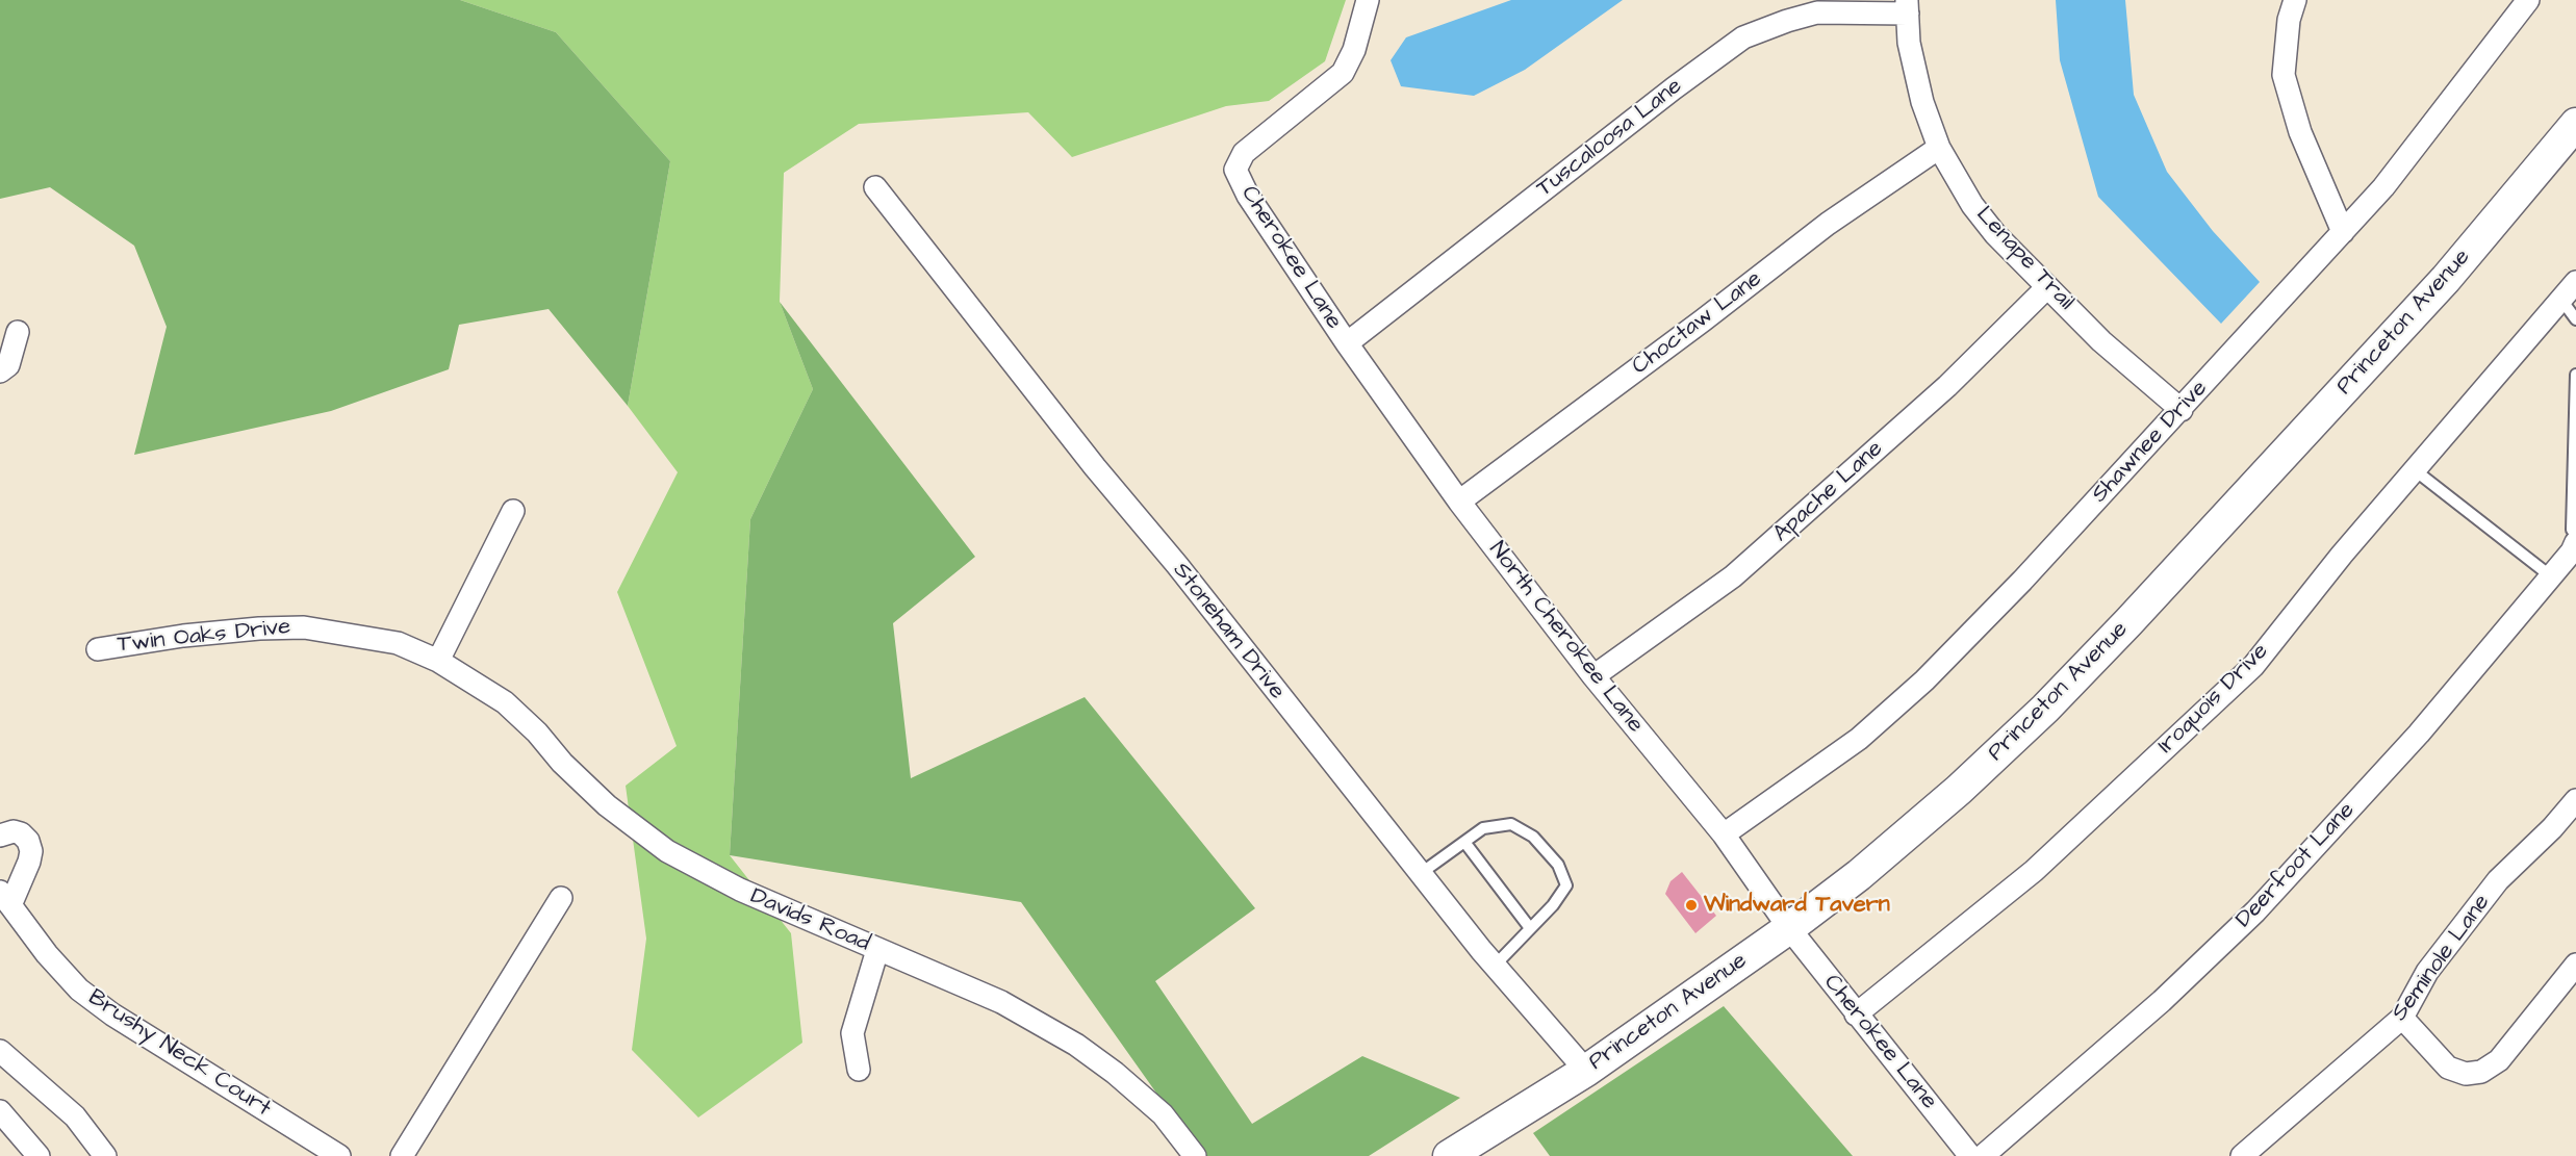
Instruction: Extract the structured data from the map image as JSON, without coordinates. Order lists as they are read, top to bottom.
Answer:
{
  "streets": {
    "main road": ["Princeton Avenue"],
    "street": [
      "Tuscaloosa Lane",
      "Cherokee Lane",
      "Lenape Trail",
      "Choctaw Lane",
      "Shawnee Drive",
      "Apache Lane",
      "Stoneham Drive",
      "Twin Oaks Drive",
      "North Cherokee Lane",
      "Iroquois Drive",
      "Deerfoot Lane",
      "Davids Road",
      "Seminole Lane",
      "Brushy Neck Court"
    ]
  },
  "crossings": [
    ["Tuscaloosa Lane", "Cherokee Lane"],
    ["Tuscaloosa Lane", "Lenape Trail"],
    ["Tuscaloosa Lane", "North Cherokee Lane"],
    ["Cherokee Lane", "Princeton Avenue"],
    ["Cherokee Lane", "North Cherokee Lane"],
    ["Cherokee Lane", "Iroquois Drive"],
    ["Lenape Trail", "Choctaw Lane"],
    ["Lenape Trail", "Shawnee Drive"],
    ["Lenape Trail", "Apache Lane"],
    ["Princeton Avenue", "Stoneham Drive"],
    ["Princeton Avenue", "North Cherokee Lane"],
    ["Choctaw Lane", "North Cherokee Lane"],
    ["Shawnee Drive", "North Cherokee Lane"],
    ["Apache Lane", "North Cherokee Lane"],
    ["Twin Oaks Drive", "Davids Road"]
  ],
  "places": ["Windward Tavern"]
}
